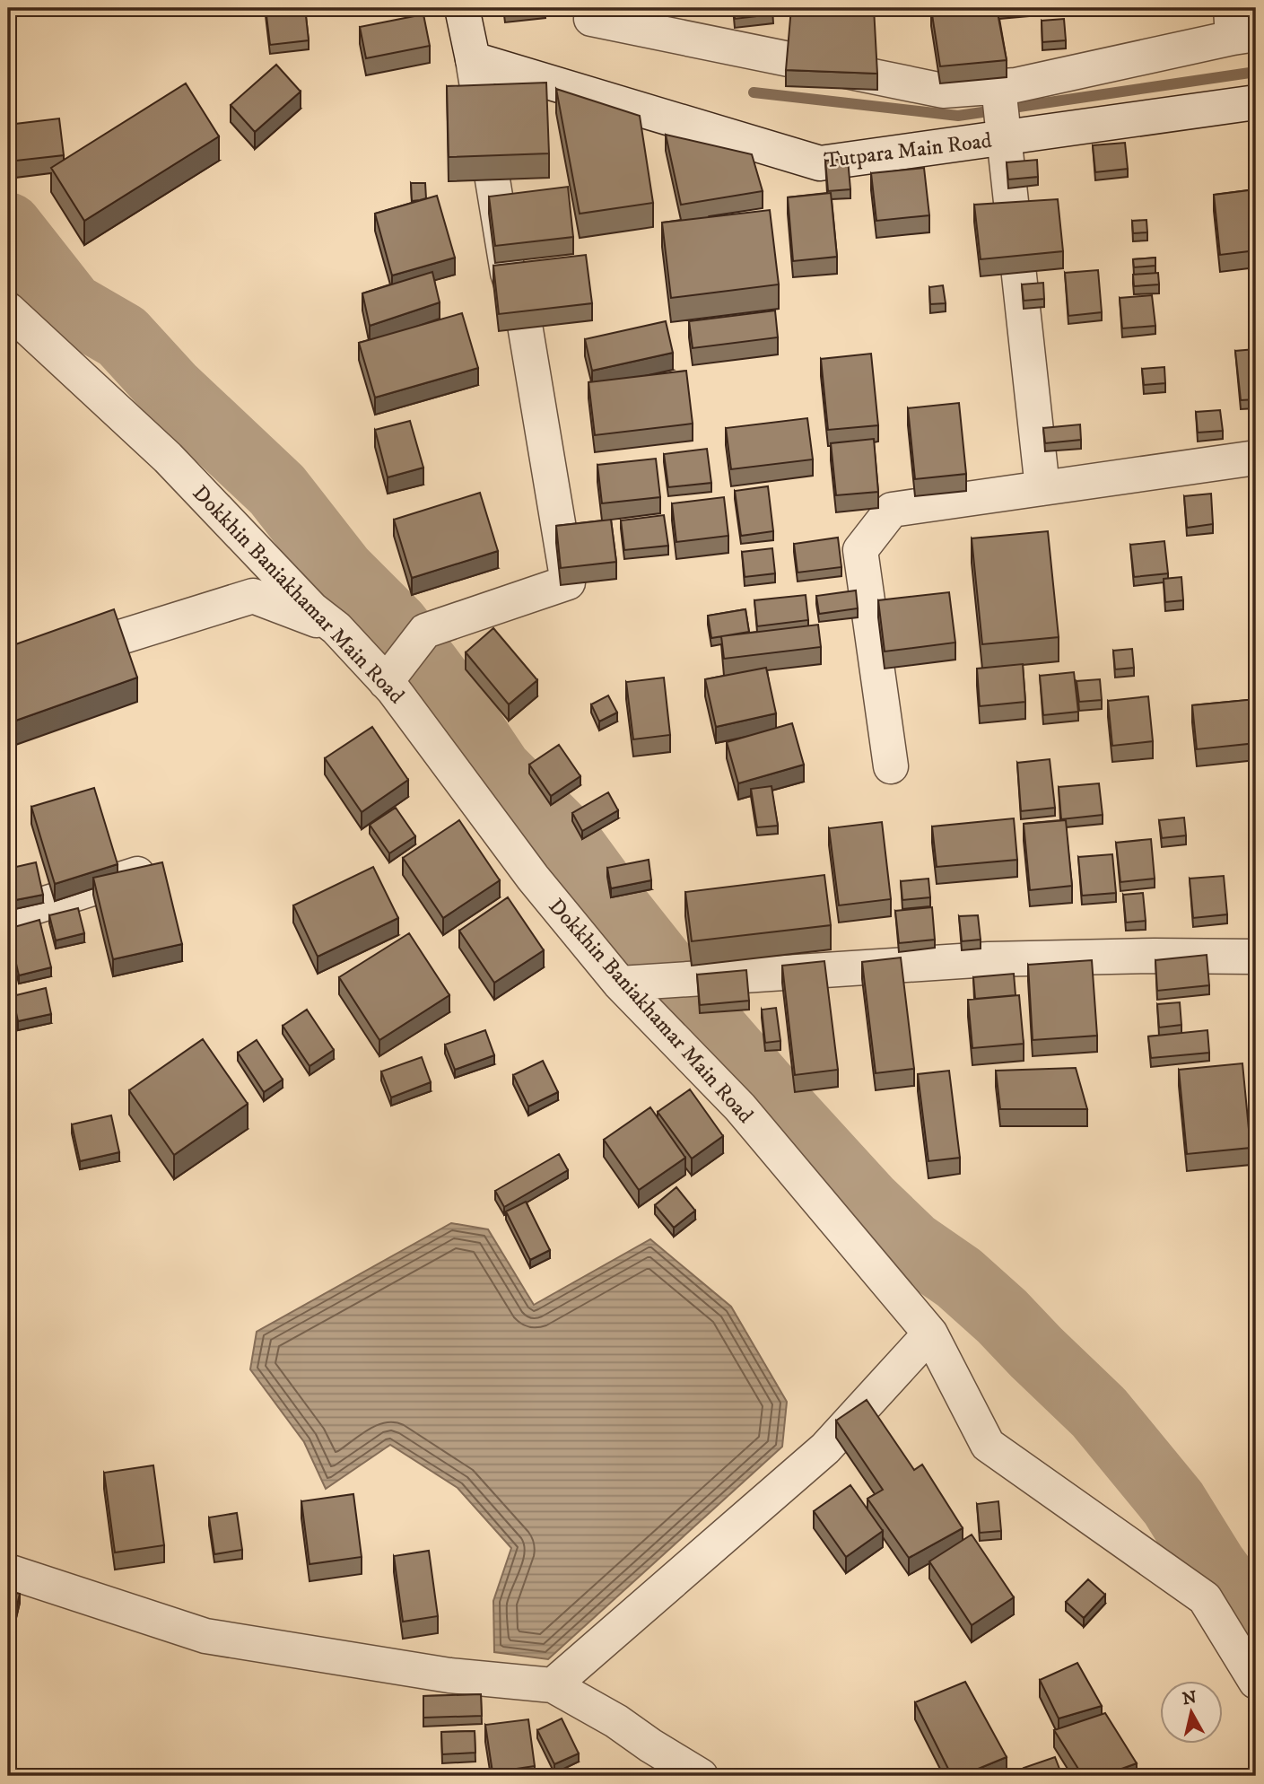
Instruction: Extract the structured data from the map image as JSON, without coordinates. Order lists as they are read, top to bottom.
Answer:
{
  "streets": {
    "street": ["Tutpara Main Road", "Dokkhin Baniakhamar Main Road"]
  },
  "north": "top"
}
